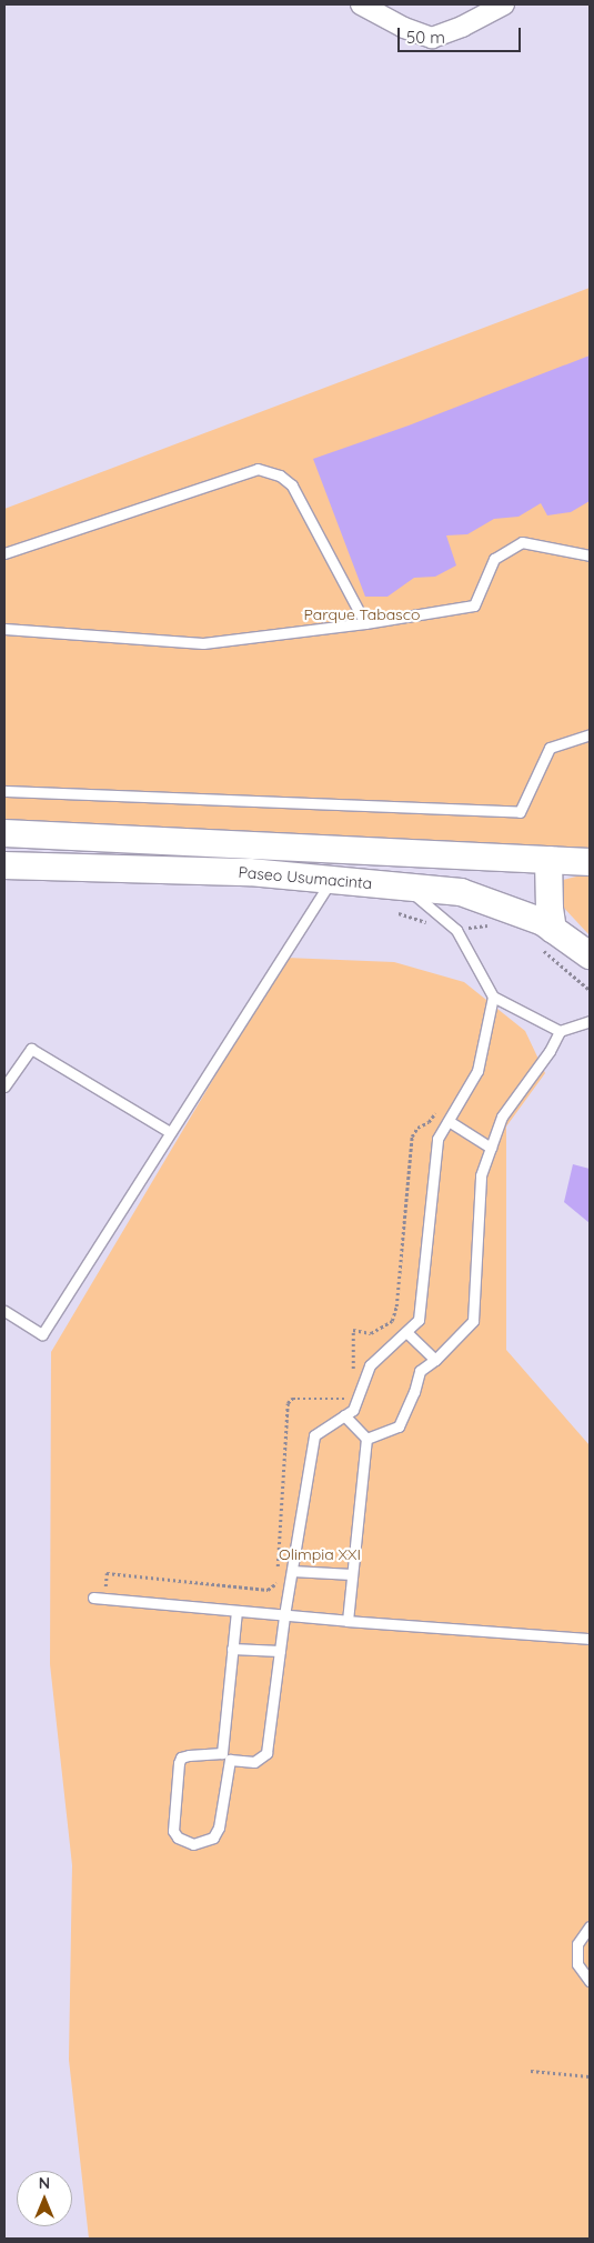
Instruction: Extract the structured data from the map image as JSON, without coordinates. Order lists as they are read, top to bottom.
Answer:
{
  "streets": {
    "main road": ["Paseo Usumacinta"]
  },
  "parks": ["Parque Tabasco", "Olimpia XXI"],
  "scale_bar": "50 m",
  "north": "top"
}
